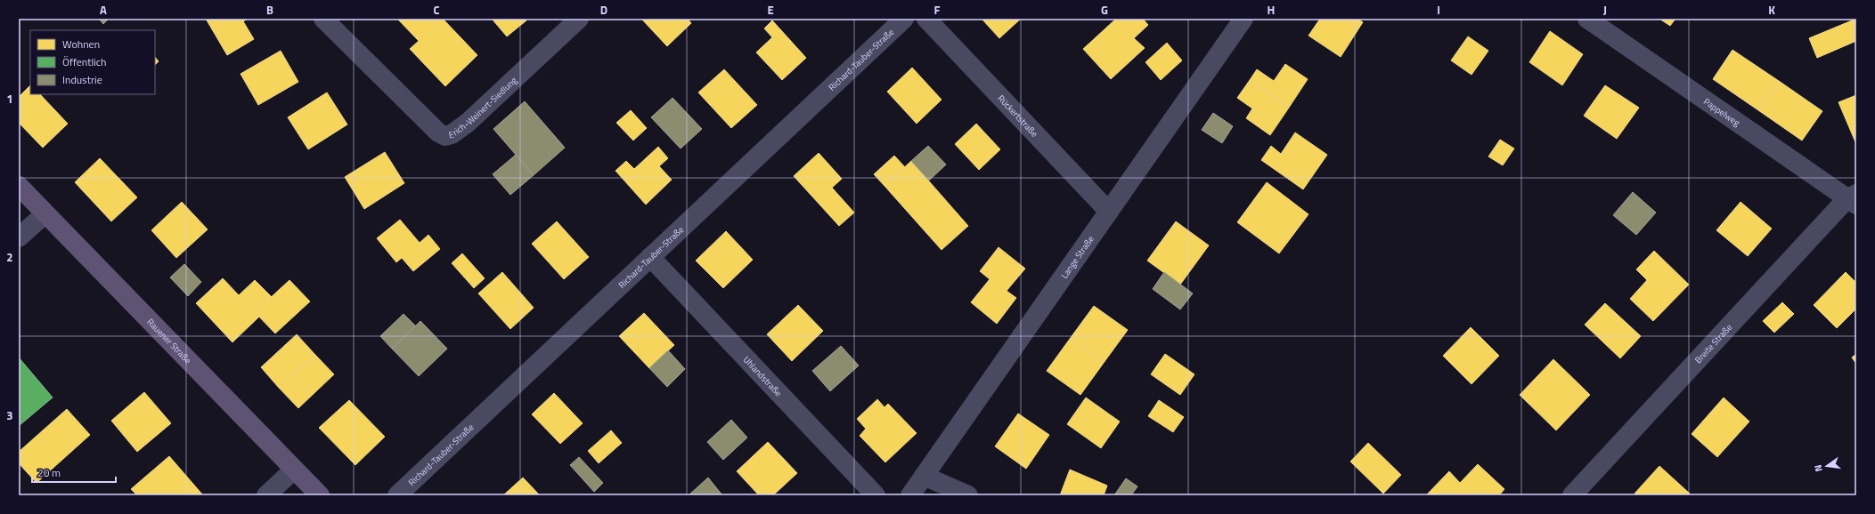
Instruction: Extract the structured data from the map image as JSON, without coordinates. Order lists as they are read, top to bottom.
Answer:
{
  "streets": {
    "main road": ["Rauener Straße"],
    "street": [
      "Richard-Tauber-Straße",
      "Erich-Weinert-Siedlung",
      "Pappelweg",
      "Rückertstraße",
      "Lange Straße",
      "Breite Straße",
      "Uhlandstraße"
    ]
  },
  "crossings": [
    ["Richard-Tauber-Straße", "Uhlandstraße"],
    ["Pappelweg", "Breite Straße"],
    ["Rückertstraße", "Lange Straße"]
  ],
  "legend": ["Wohnen", "Öffentlich", "Industrie"],
  "scale_bar": "20 m",
  "north": "left",
  "grid": {
    "columns": [
      "A",
      "B",
      "C",
      "D",
      "E",
      "F",
      "G",
      "H",
      "I",
      "J",
      "K"
    ],
    "rows": ["1", "2", "3"]
  }
}
